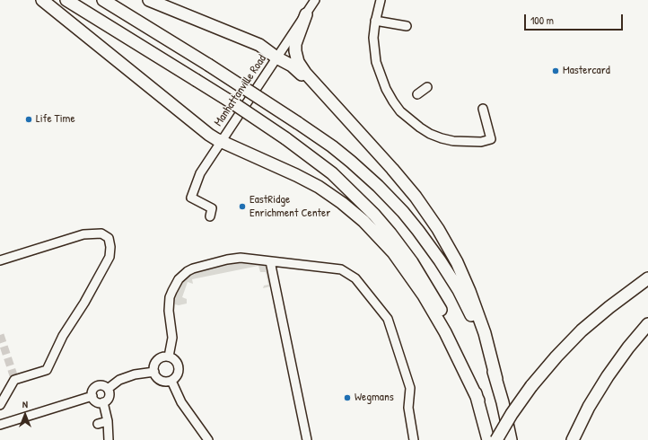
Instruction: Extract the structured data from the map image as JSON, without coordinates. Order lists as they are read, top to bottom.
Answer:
{
  "streets": {
    "street": ["Manhattanville Road"]
  },
  "places": [
    "Mastercard",
    "Life Time",
    "EastRidge Enrichment Center",
    "Wegmans"
  ],
  "scale_bar": "100 m",
  "north": "top"
}
